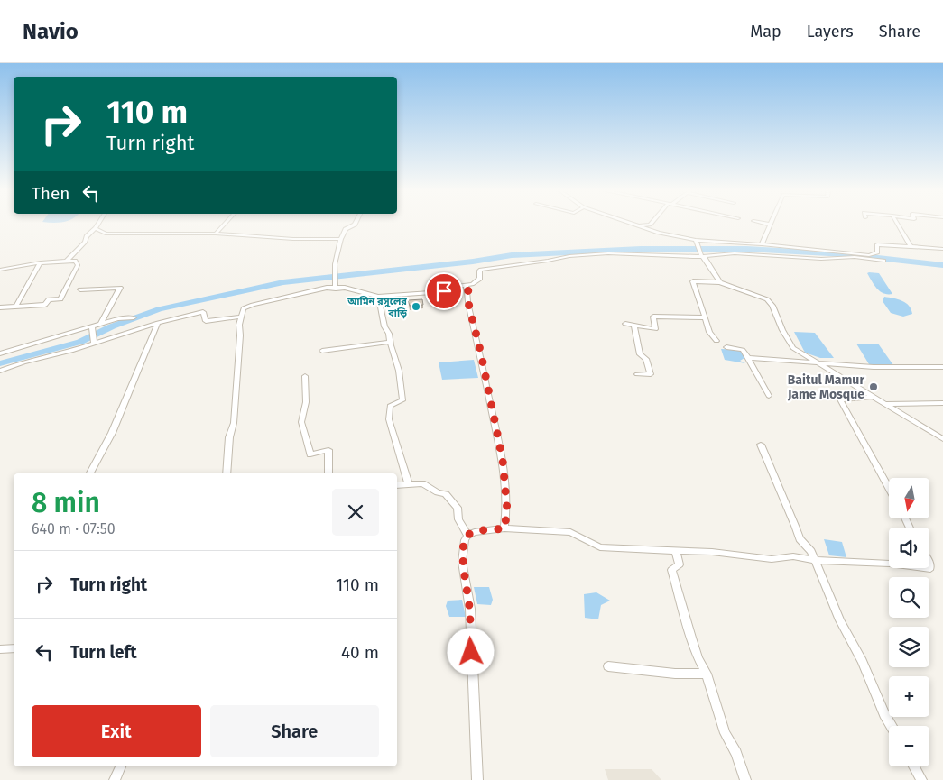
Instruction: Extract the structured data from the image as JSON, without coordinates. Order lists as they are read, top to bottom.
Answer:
{
  "places": ["আমিন রসুলের বাড়ি", "Baitul Mamur Jame Mosque"],
  "north": "bottom",
  "page": {
    "header": "Navio",
    "nav": ["Map", "Layers", "Share"],
    "turn": ["110 m", "Turn right"],
    "then": "Then",
    "heading": ["8 min", "640 m · 07:50"],
    "map_buttons": ["+", "−"],
    "list": [
      {
        "name": "Turn right",
        "value": "110 m"
      },
      {
        "name": "Turn left",
        "value": "40 m"
      }
    ],
    "buttons": ["Exit", "Share"]
  }
}
